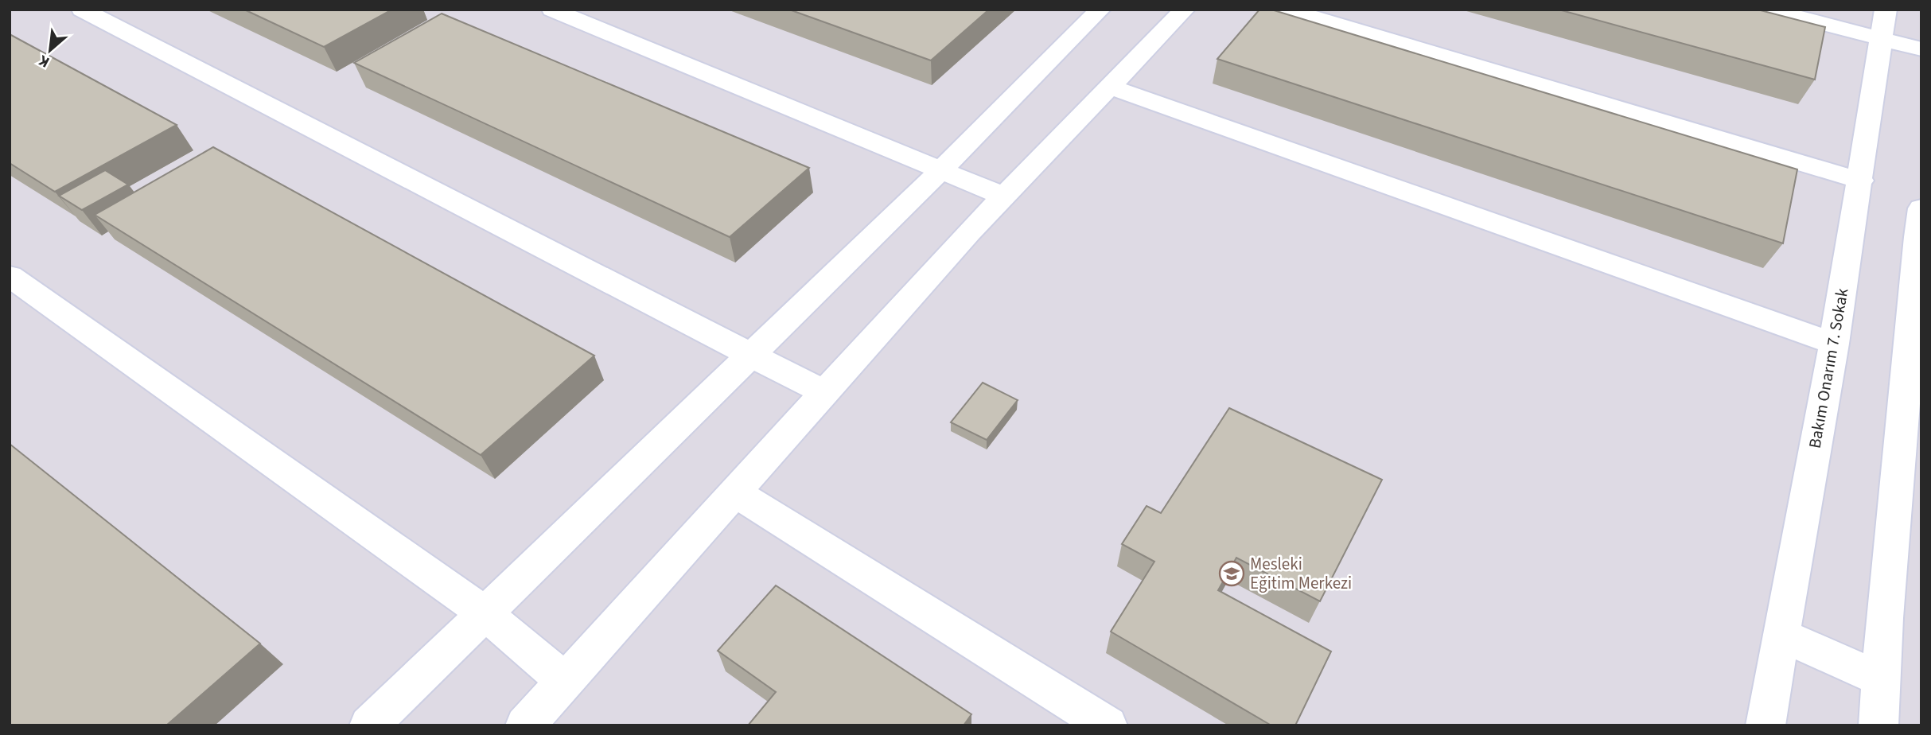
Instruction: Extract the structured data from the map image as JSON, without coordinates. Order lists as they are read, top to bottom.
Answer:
{
  "streets": {
    "street": ["Bakım Onarım 7. Sokak"]
  },
  "places": {
    "school or university": ["Mesleki Eğitim Merkezi"]
  },
  "north": "bottom left"
}
